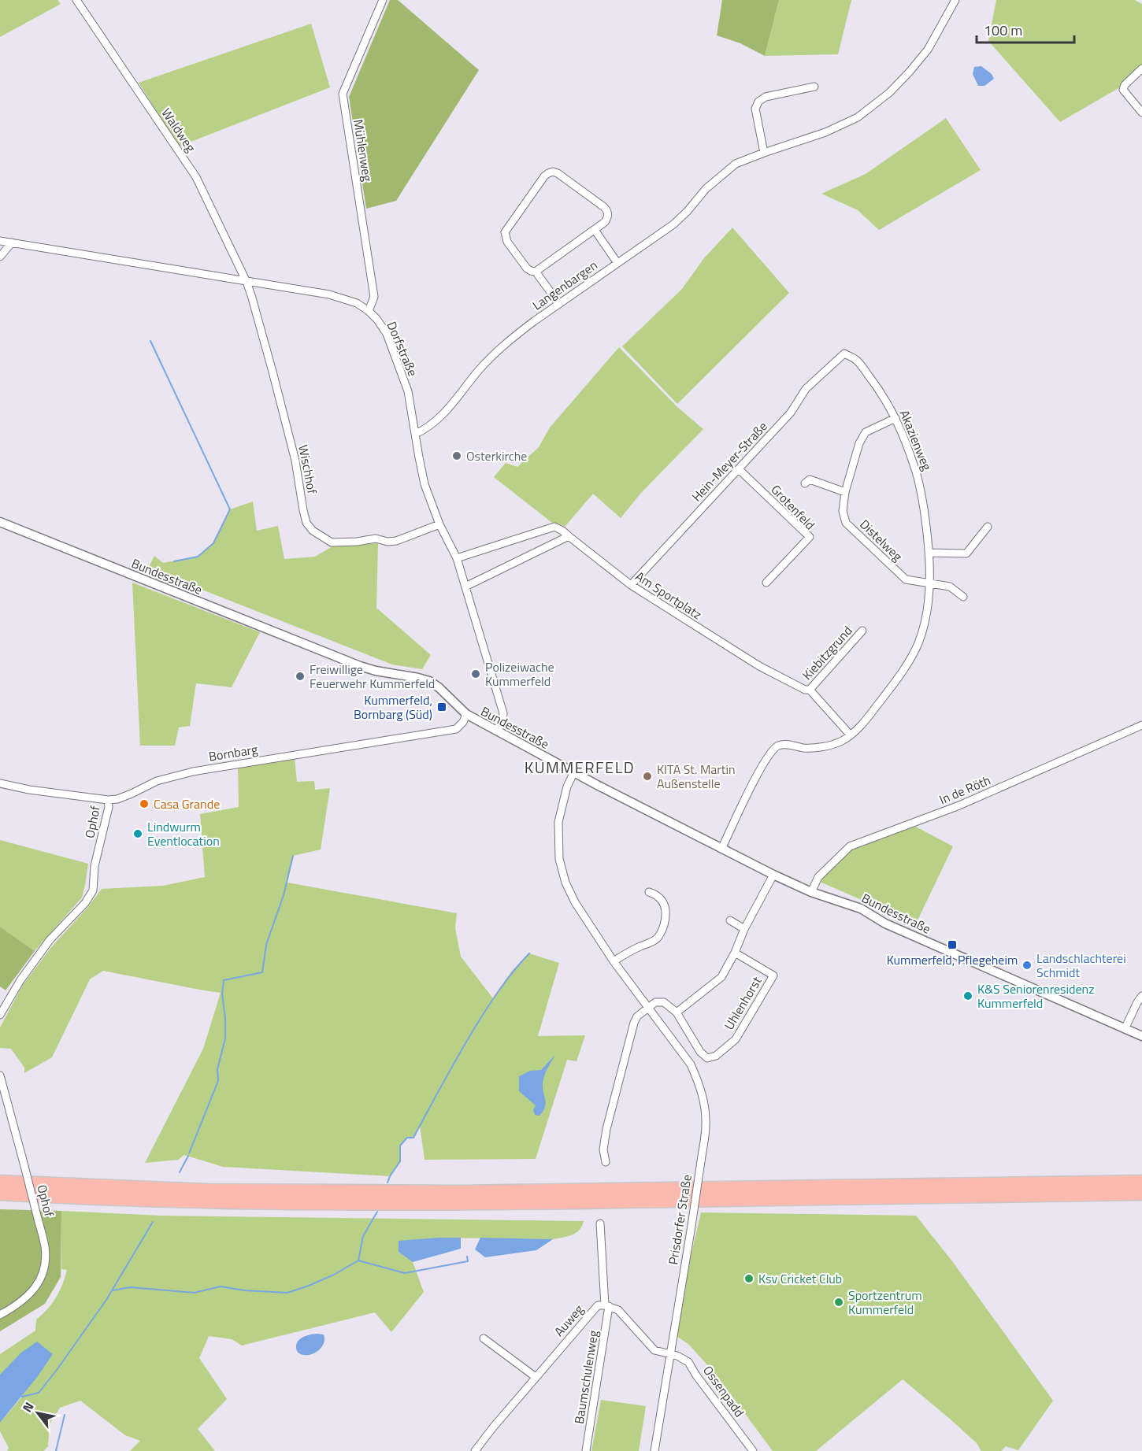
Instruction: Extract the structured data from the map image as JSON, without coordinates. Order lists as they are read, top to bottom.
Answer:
{
  "streets": {
    "street": [
      "Waldweg",
      "Mühlenweg",
      "Langenbargen",
      "Dorfstraße",
      "Akazienweg",
      "Hein-Meyer-Straße",
      "Wischhof",
      "Grotenfeld",
      "Distelweg",
      "Bundesstraße",
      "Am Sportplatz",
      "Kiebitzgrund",
      "Bornbarg",
      "In de Röth",
      "Ophof",
      "Uhlenhorst",
      "Prisdorfer Straße",
      "Auweg",
      "Baumschulenweg",
      "Ossenpadd"
    ]
  },
  "crossings": [
    ["Waldweg", "Dorfstraße"],
    ["Waldweg", "Wischhof"],
    ["Mühlenweg", "Dorfstraße"],
    ["Langenbargen", "Dorfstraße"],
    ["Dorfstraße", "Wischhof"],
    ["Dorfstraße", "Bundesstraße"],
    ["Dorfstraße", "Am Sportplatz"],
    ["Akazienweg", "Hein-Meyer-Straße"],
    ["Akazienweg", "Distelweg"],
    ["Akazienweg", "Am Sportplatz"],
    ["Hein-Meyer-Straße", "Grotenfeld"],
    ["Hein-Meyer-Straße", "Am Sportplatz"],
    ["Bundesstraße", "Bornbarg"],
    ["Bundesstraße", "In de Röth"],
    ["Bundesstraße", "Prisdorfer Straße"],
    ["Am Sportplatz", "Kiebitzgrund"],
    ["Bornbarg", "Ophof"],
    ["Prisdorfer Straße", "Ossenpadd"],
    ["Auweg", "Baumschulenweg"]
  ],
  "districts": ["KUMMERFELD"],
  "places": {
    "other": [
      "Osterkirche",
      "Polizeiwache Kummerfeld",
      "Freiwillige Feuerwehr Kummerfeld",
      "KITA St. Martin Außenstelle",
      "Casa Grande",
      "Lindwurm Eventlocation",
      "Landschlachterei Schmidt",
      "K&S Seniorenresidenz Kummerfeld",
      "Ksv Cricket Club",
      "Sportzentrum Kummerfeld"
    ],
    "transit": ["Kummerfeld, Bornbarg (Süd)", "Kummerfeld, Pflegeheim"]
  },
  "scale_bar": "100 m",
  "north": "top left"
}
